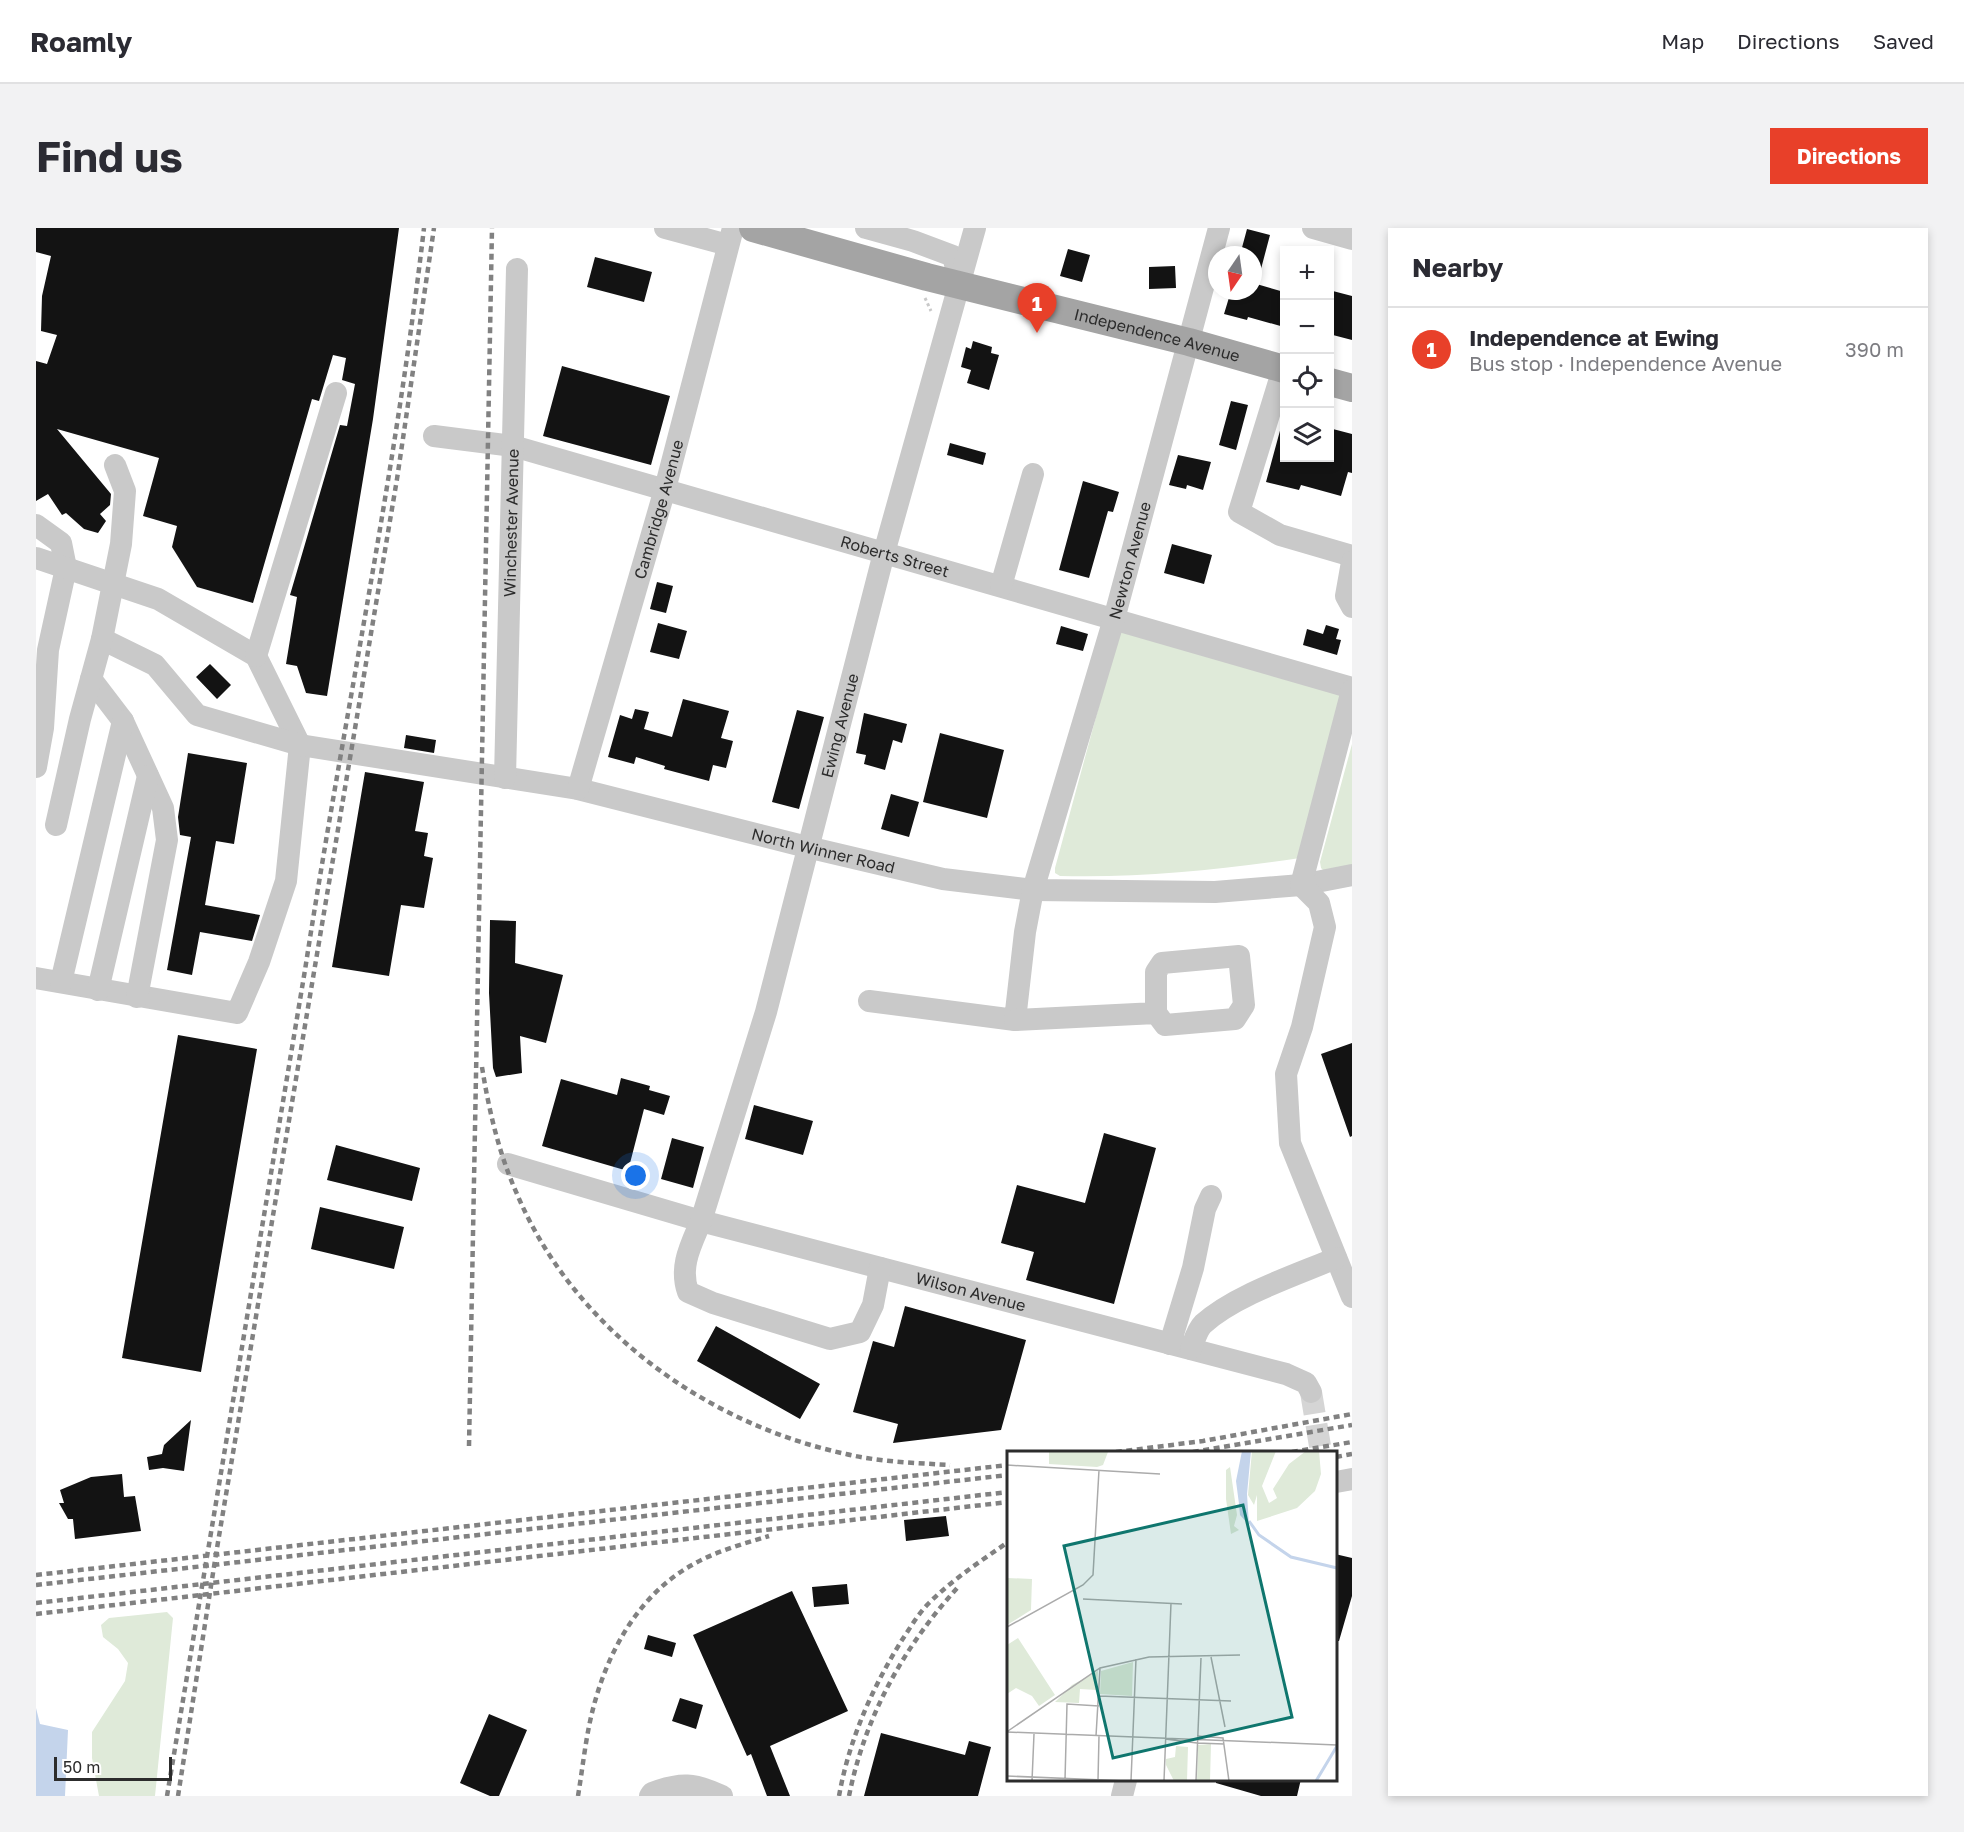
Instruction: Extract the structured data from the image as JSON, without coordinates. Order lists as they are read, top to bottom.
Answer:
{
  "streets": {
    "main road": ["Independence Avenue"],
    "street": [
      "Cambridge Avenue",
      "Winchester Avenue",
      "Roberts Street",
      "Newton Avenue",
      "Ewing Avenue",
      "North Winner Road",
      "Wilson Avenue"
    ]
  },
  "crossings": [
    ["Independence Avenue", "Newton Avenue"],
    ["Independence Avenue", "Ewing Avenue"],
    ["Cambridge Avenue", "Roberts Street"],
    ["Cambridge Avenue", "North Winner Road"],
    ["Winchester Avenue", "Roberts Street"],
    ["Winchester Avenue", "North Winner Road"],
    ["Roberts Street", "Newton Avenue"],
    ["Roberts Street", "Ewing Avenue"],
    ["Newton Avenue", "North Winner Road"],
    ["Ewing Avenue", "North Winner Road"],
    ["Ewing Avenue", "Wilson Avenue"]
  ],
  "scale_bar": "50 m",
  "north": "bottom",
  "page": {
    "header": "Roamly",
    "nav": ["Map", "Directions", "Saved"],
    "buttons": "Directions",
    "title": "Find us",
    "heading": "Nearby",
    "map_buttons": ["+", "−"],
    "pins": "1",
    "list": [
      {
        "mark": "1",
        "name": "Independence at Ewing",
        "note": "Bus stop · Independence Avenue",
        "value": "390 m"
      }
    ],
    "scale": "50 m"
  }
}
